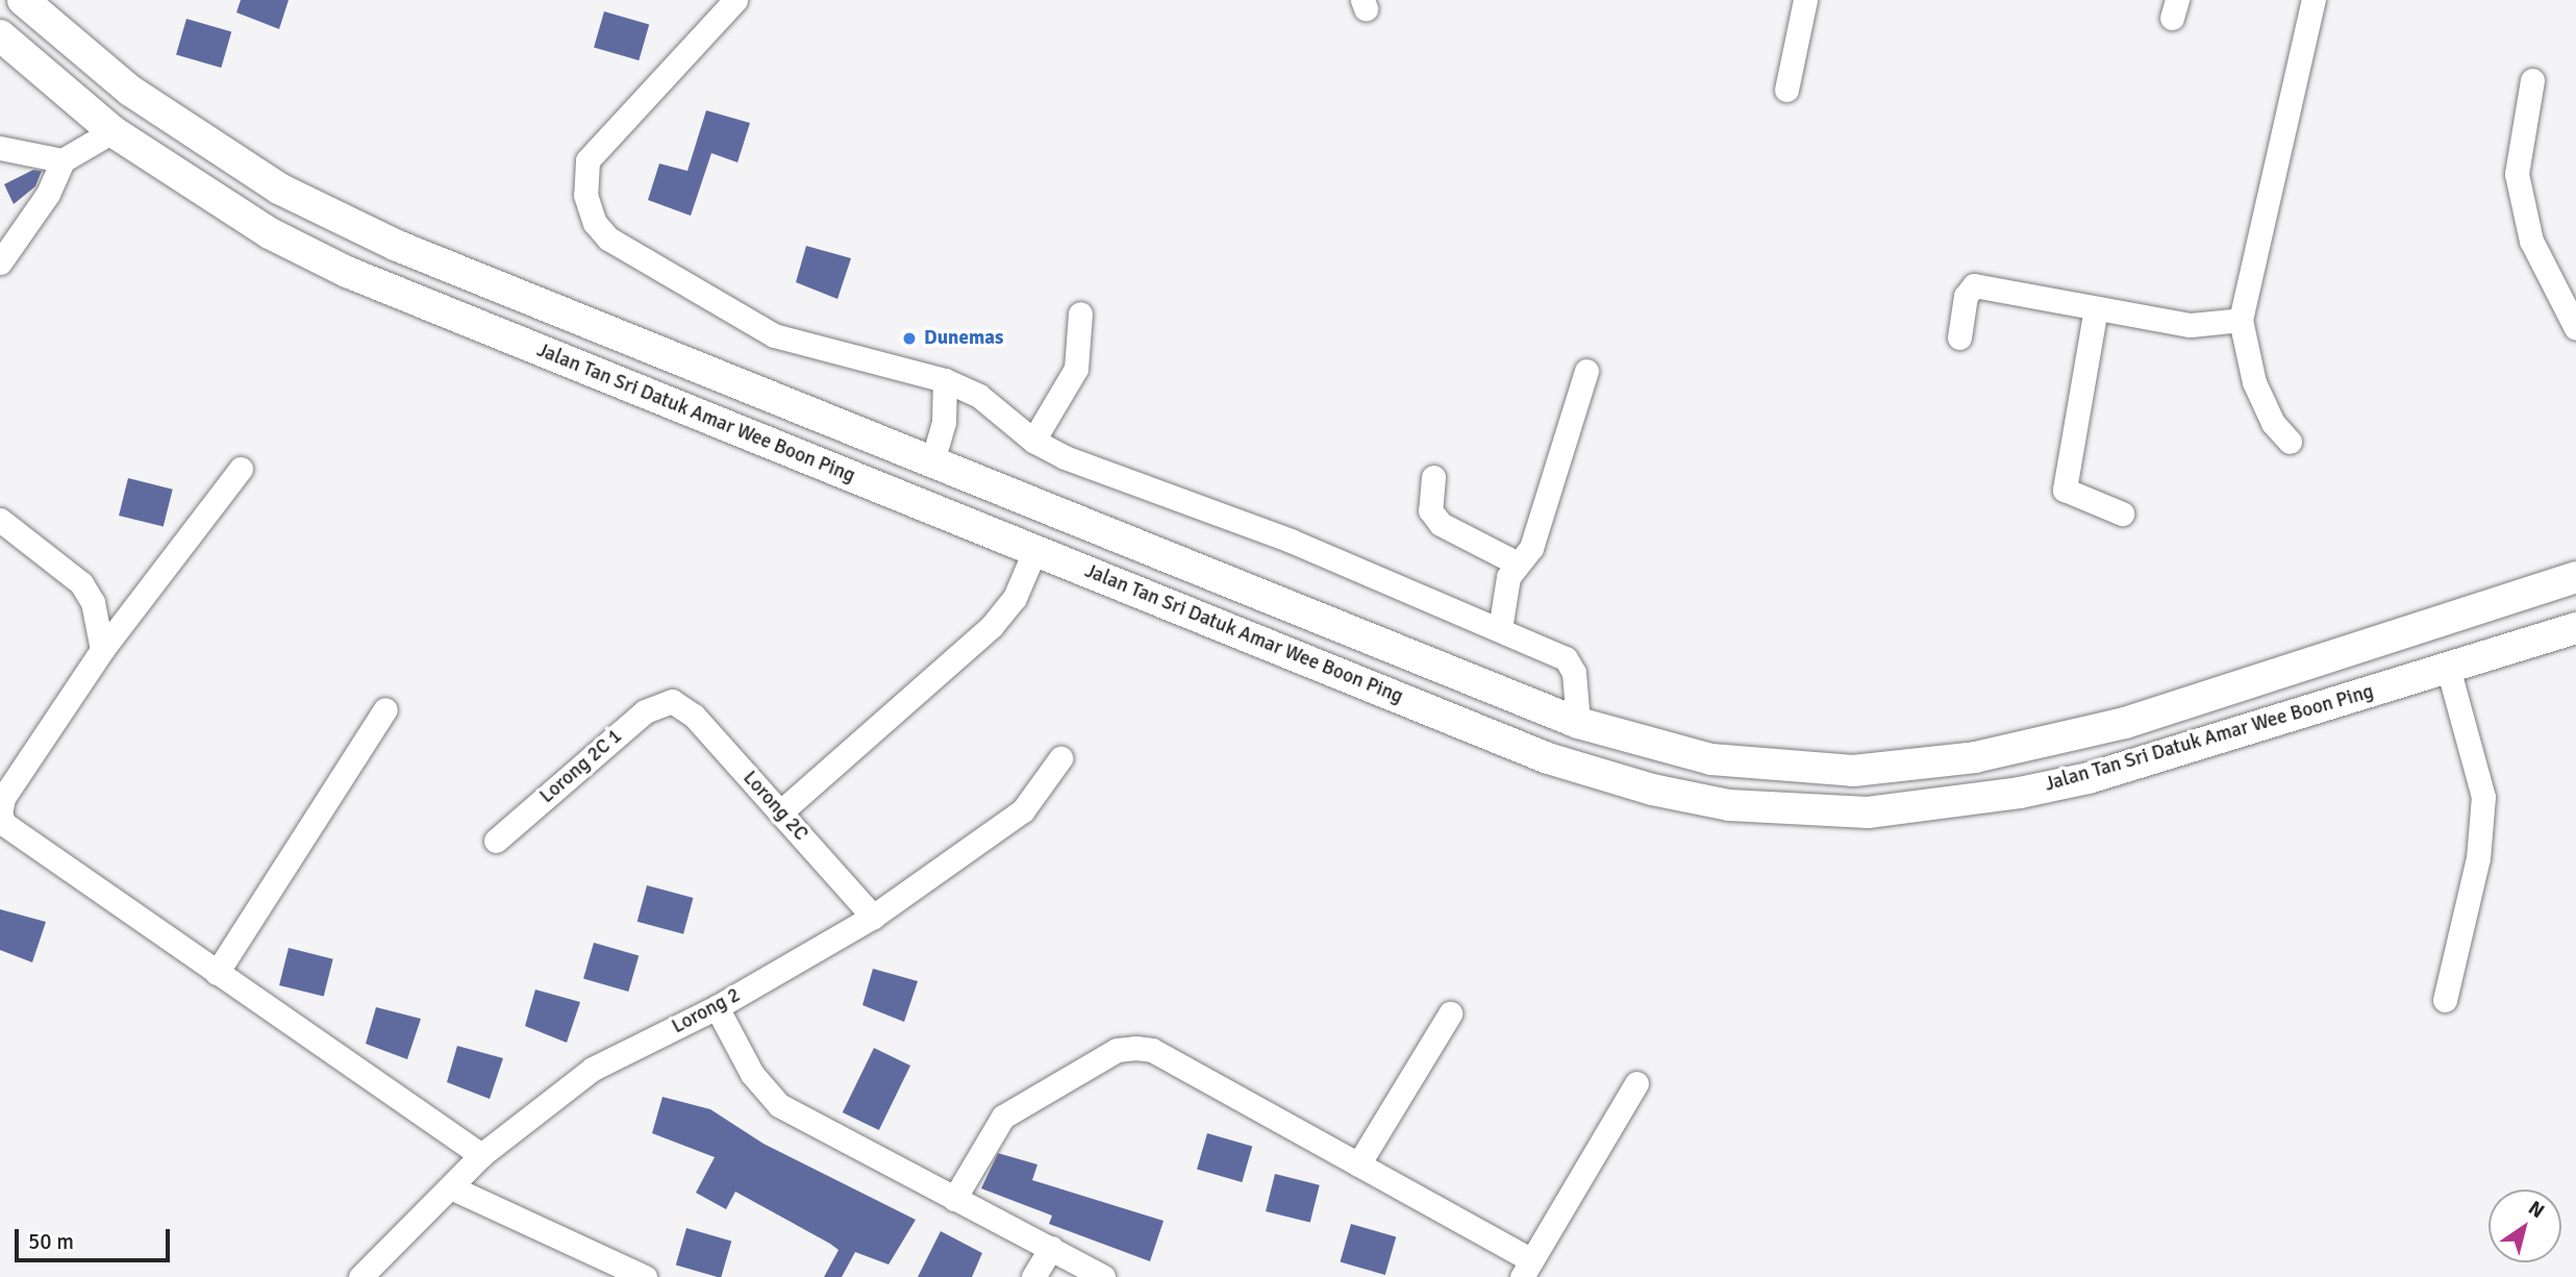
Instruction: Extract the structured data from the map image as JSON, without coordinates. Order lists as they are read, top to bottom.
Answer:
{
  "streets": {
    "main road": ["Jalan Tan Sri Datuk Amar Wee Boon Ping"],
    "street": ["Lorong 2C 1", "Lorong 2C", "Lorong 2"]
  },
  "crossings": [
    ["Lorong 2C 1", "Lorong 2C"],
    ["Lorong 2C", "Lorong 2"]
  ],
  "places": ["Dunemas"],
  "scale_bar": "50 m",
  "north": "top right"
}
